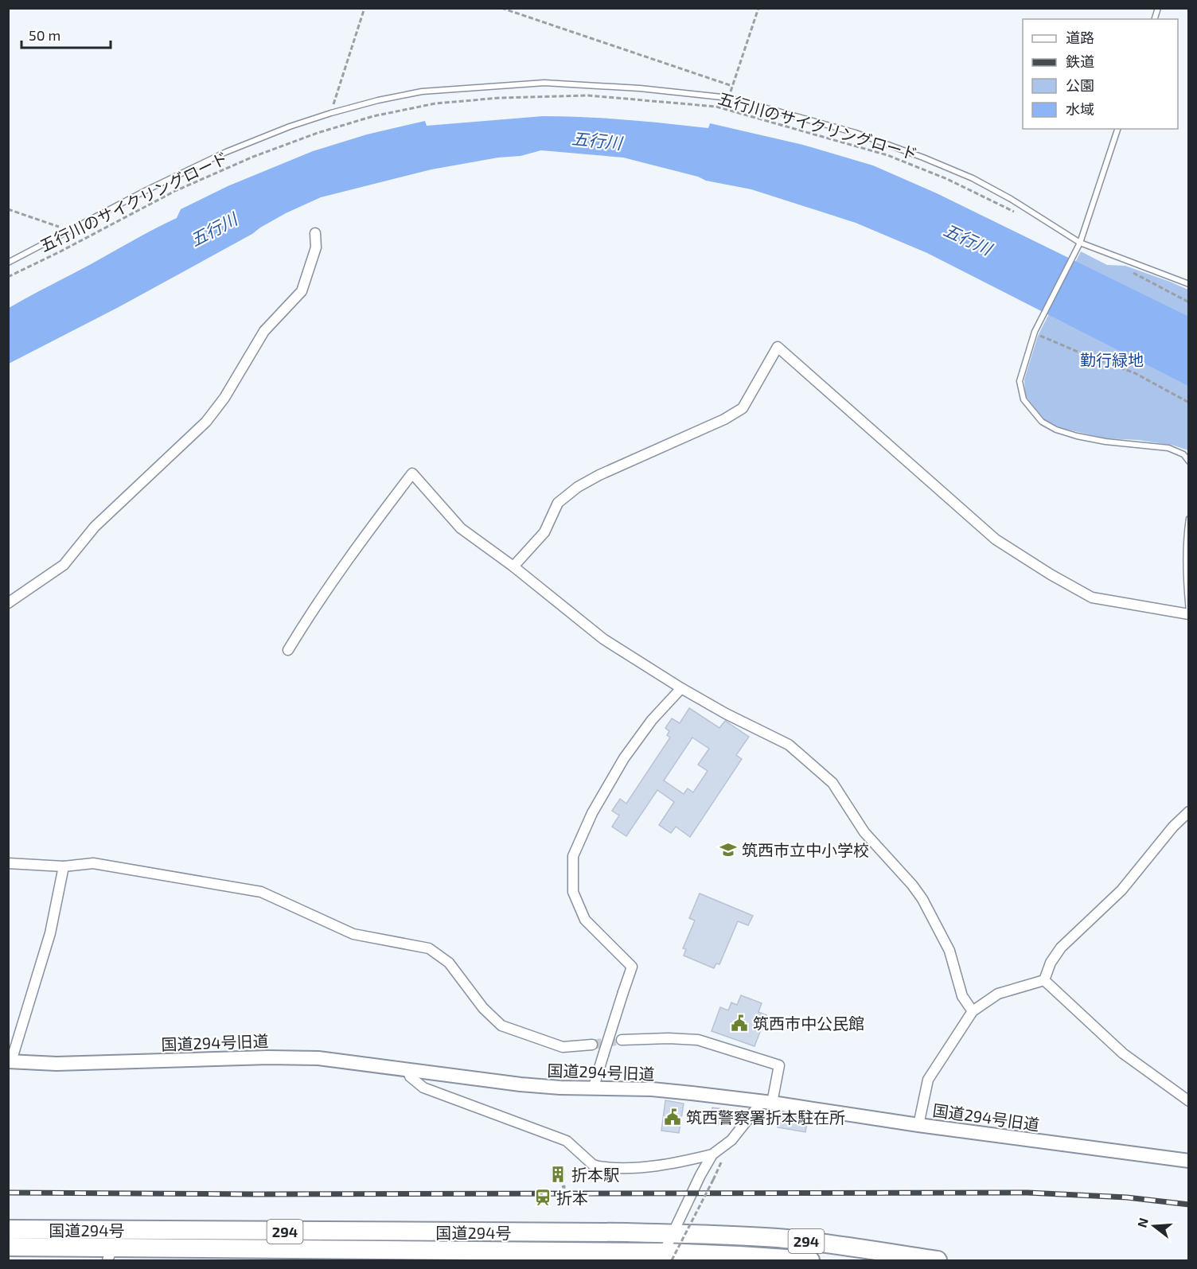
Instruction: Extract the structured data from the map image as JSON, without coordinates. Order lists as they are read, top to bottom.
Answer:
{
  "streets": {
    "highway": ["国道294号", "294"],
    "street": ["国道294号旧道"],
    "path": ["五行川のサイクリングロード"]
  },
  "water": ["五行川"],
  "parks": ["勤行緑地"],
  "places": {
    "school or university": ["筑西市立中小学校"],
    "public building": ["筑西市中公民館", "筑西警察署折本駐在所"],
    "building": ["折本駅"],
    "station": ["折本"]
  },
  "legend": [
    "道路",
    "鉄道",
    "公園",
    "水域"
  ],
  "scale_bar": "50 m",
  "north": "left"
}
